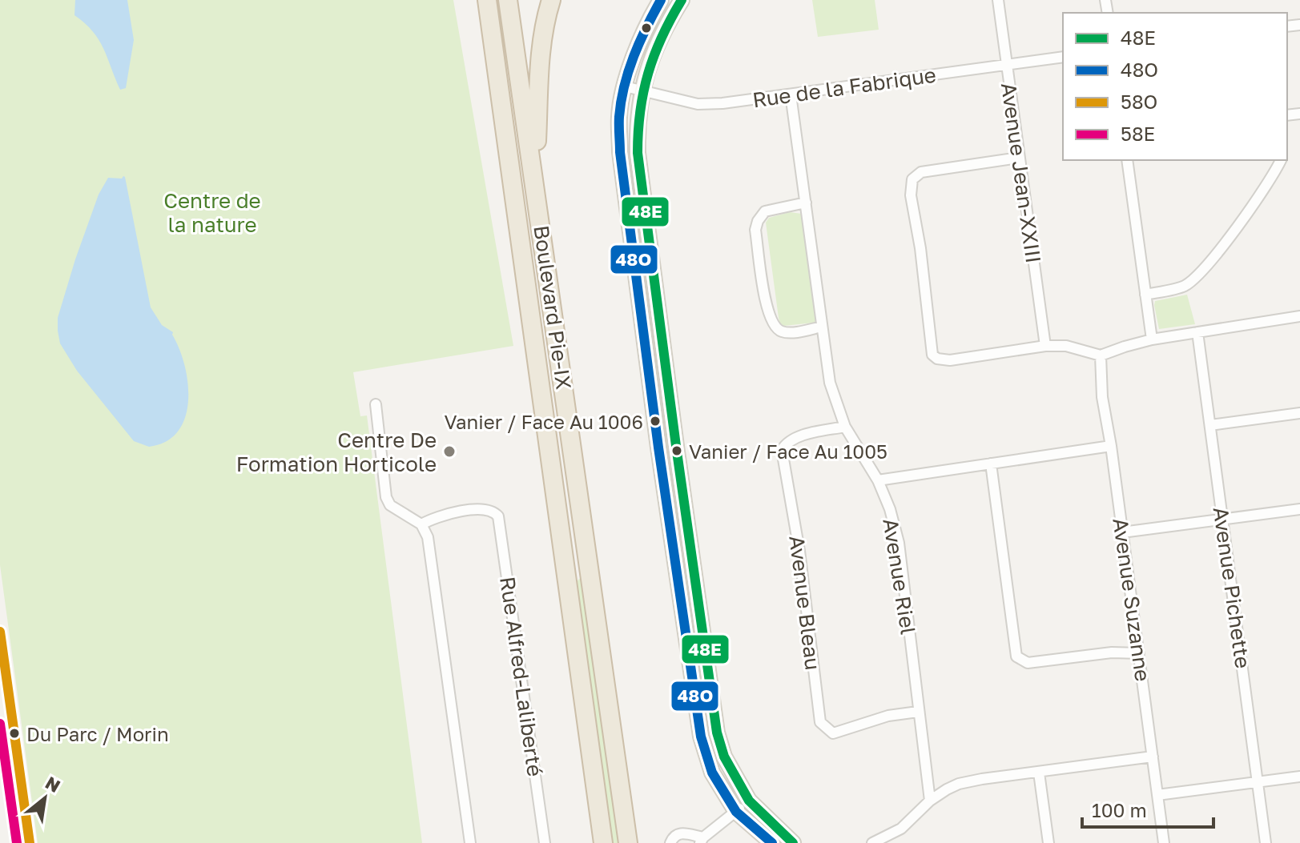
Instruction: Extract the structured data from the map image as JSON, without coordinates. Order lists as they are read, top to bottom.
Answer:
{
  "streets": {
    "highway": ["Boulevard Pie-IX"],
    "street": [
      "Rue de la Fabrique",
      "Avenue Jean-XXIII",
      "Avenue Riel",
      "Avenue Pichette",
      "Avenue Suzanne",
      "Avenue Bleau",
      "Rue Alfred-Laliberté"
    ]
  },
  "crossings": [
    ["Rue de la Fabrique", "Avenue Jean-XXIII"],
    ["Rue de la Fabrique", "Avenue Riel"],
    ["Avenue Riel", "Avenue Bleau"]
  ],
  "parks": ["Centre de la nature"],
  "places": [
    "Vanier / Face Au 1006",
    "Vanier / Face Au 1005",
    "Centre De Formation Horticole",
    "Du Parc / Morin"
  ],
  "lines": [
    "transit line 48E",
    "transit line 48O",
    "transit line 58O",
    "transit line 58E"
  ],
  "legend": [
    "48E",
    "48O",
    "58O",
    "58E"
  ],
  "scale_bar": "100 m",
  "north": "top right"
}
